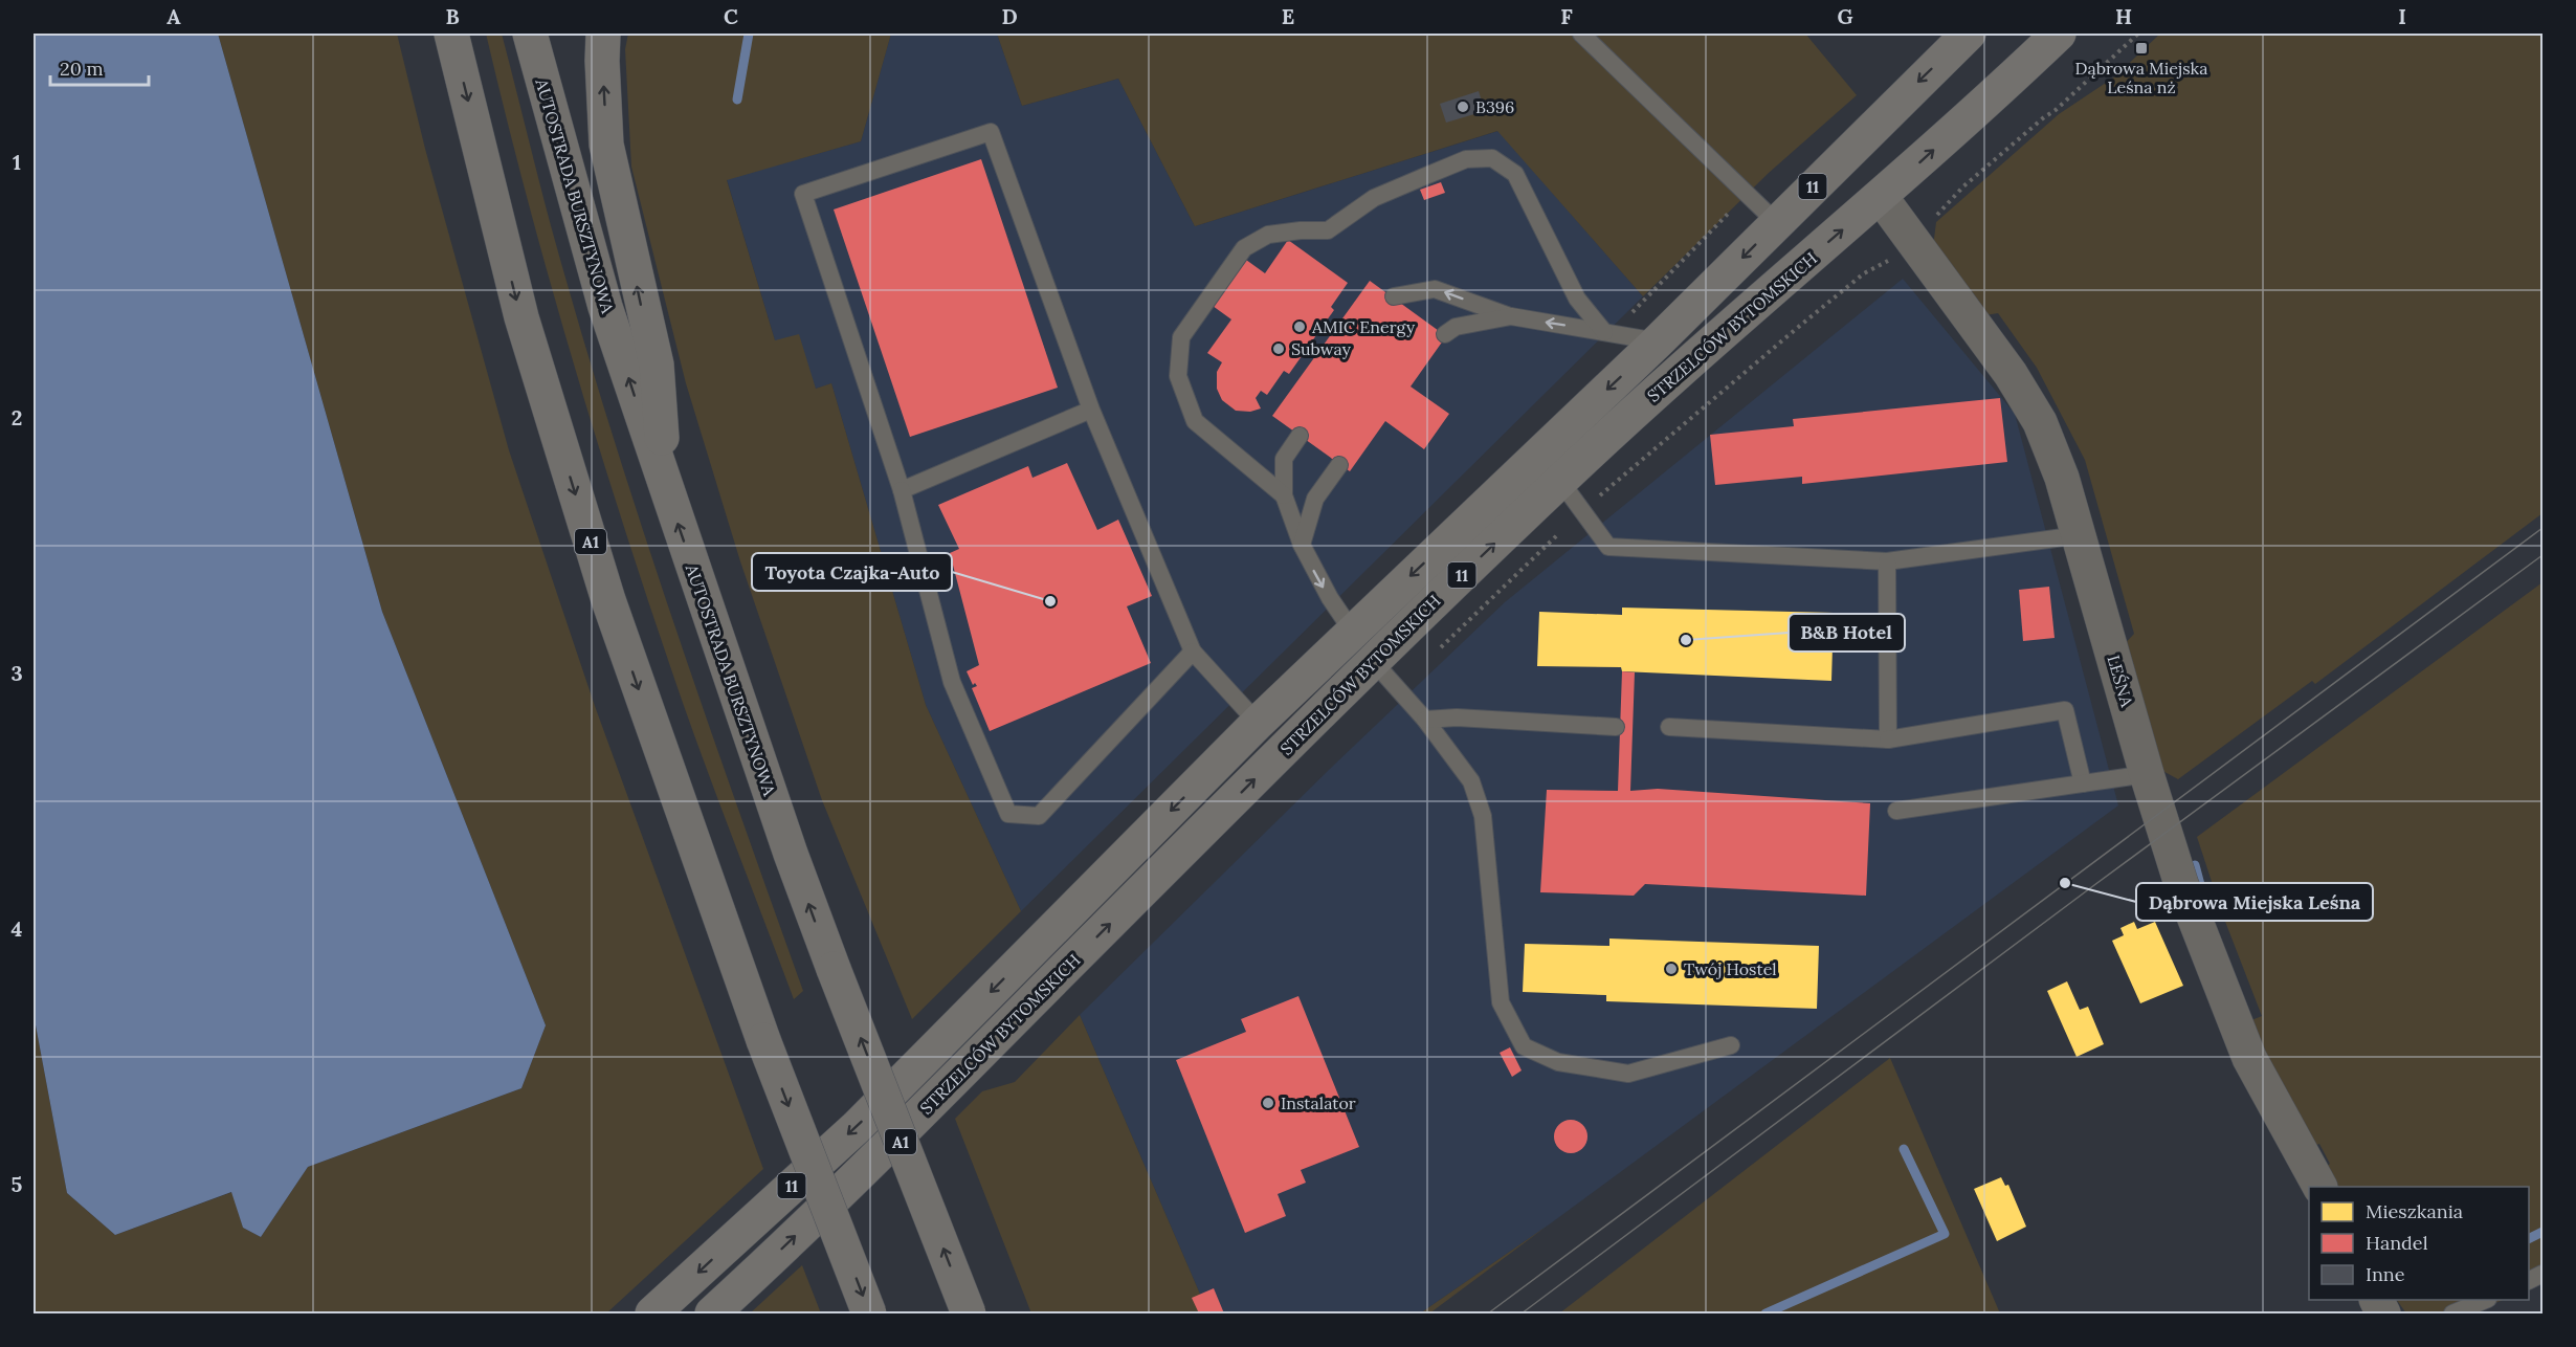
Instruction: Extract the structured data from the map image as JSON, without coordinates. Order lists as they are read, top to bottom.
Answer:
{
  "streets": {
    "highway": ["AUTOSTRADA BURSZTYNOWA", "A1"],
    "main road": ["11", "STRZELCÓW BYTOMSKICH"],
    "street": ["LEŚNA"]
  },
  "crossings": [
    ["STRZELCÓW BYTOMSKICH", "LEŚNA"]
  ],
  "places": {
    "transit": ["Dąbrowa Miejska Leśna nż"],
    "other": [
      "B396",
      "AMIC Energy",
      "Subway",
      "Toyota Czajka-Auto",
      "B&B Hotel",
      "Dąbrowa Miejska Leśna",
      "Twój Hostel",
      "Instalator"
    ]
  },
  "legend": ["Mieszkania", "Handel", "Inne"],
  "scale_bar": "20 m",
  "grid": {
    "columns": [
      "A",
      "B",
      "C",
      "D",
      "E",
      "F",
      "G",
      "H",
      "I"
    ],
    "rows": [
      "1",
      "2",
      "3",
      "4",
      "5"
    ]
  }
}
